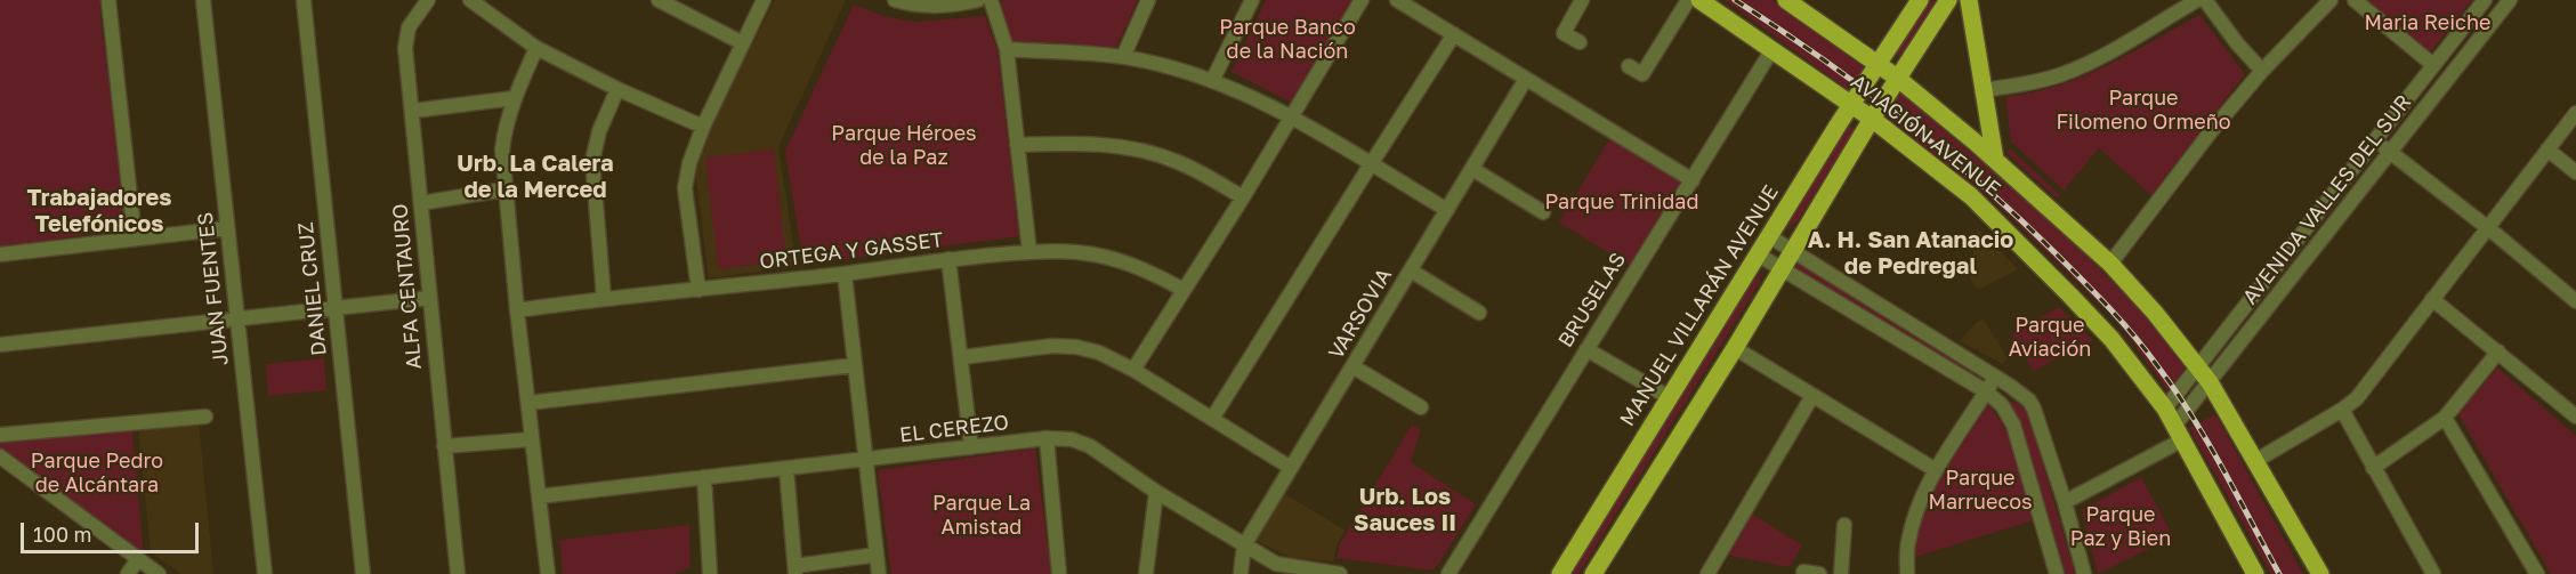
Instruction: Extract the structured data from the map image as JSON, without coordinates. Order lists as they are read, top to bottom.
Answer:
{
  "streets": {
    "main road": ["AVIACIÓN AVENUE", "MANUEL VILLARÁN AVENUE"],
    "street": [
      "AVENIDA VALLES DEL SUR",
      "ORTEGA Y GASSET",
      "ALFA CENTAURO",
      "JUAN FUENTES",
      "DANIEL CRUZ",
      "BRUSELAS",
      "VARSOVIA",
      "EL CEREZO"
    ]
  },
  "crossings": [
    ["AVIACIÓN AVENUE", "AVENIDA VALLES DEL SUR"],
    ["AVIACIÓN AVENUE", "BRUSELAS"],
    ["AVIACIÓN AVENUE", "MANUEL VILLARÁN AVENUE"],
    ["VARSOVIA", "EL CEREZO"]
  ],
  "districts": [
    "Urb. La Calera de la Merced",
    "Trabajadores Telefónicos",
    "A. H. San Atanacio de Pedregal",
    "Urb. Los Sauces II"
  ],
  "parks": [
    "Maria Reiche",
    "Parque Banco de la Nación",
    "Parque Filomeno Ormeño",
    "Parque Héroes de la Paz",
    "Parque Trinidad",
    "Parque Aviación",
    "Parque Pedro de Alcántara",
    "Parque Marruecos",
    "Parque La Amistad",
    "Parque Paz y Bien"
  ],
  "scale_bar": "100 m"
}
